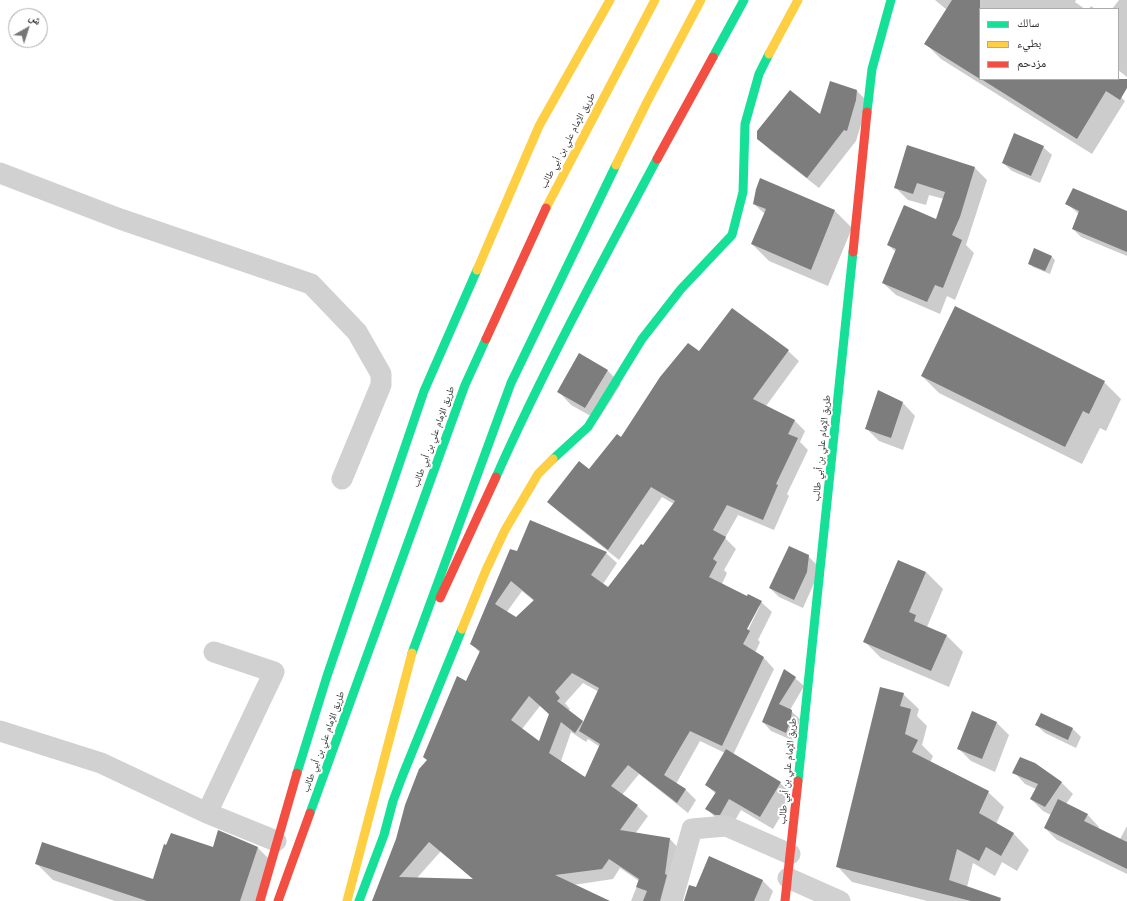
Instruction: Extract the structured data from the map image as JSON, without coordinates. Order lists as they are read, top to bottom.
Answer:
{
  "streets": {
    "main road": ["طريق الإمام علي بن أبي طالب"]
  },
  "legend": ["سالك", "بطيء", "مزدحم"],
  "north": "top right"
}
